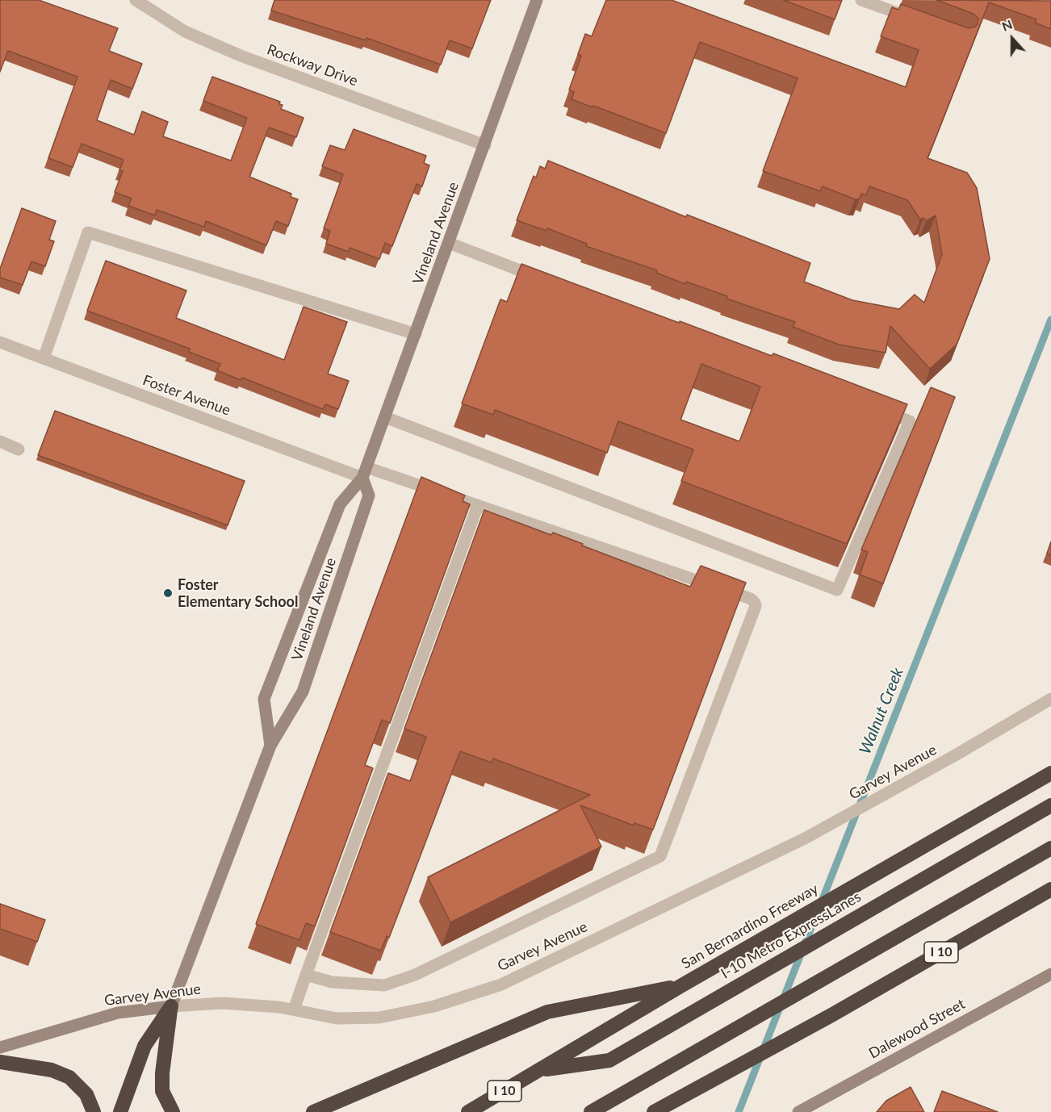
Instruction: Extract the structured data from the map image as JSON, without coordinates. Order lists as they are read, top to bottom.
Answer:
{
  "streets": {
    "highway": ["San Bernardino Freeway", "I-10 Metro ExpressLanes", "I 10"],
    "street": [
      "Rockway Drive",
      "Vineland Avenue",
      "Foster Avenue",
      "Garvey Avenue",
      "Dalewood Street"
    ]
  },
  "crossings": [
    ["Rockway Drive", "Vineland Avenue"],
    ["Vineland Avenue", "Foster Avenue"],
    ["Vineland Avenue", "Garvey Avenue"],
    ["San Bernardino Freeway", "I-10 Metro ExpressLanes"]
  ],
  "water": ["Walnut Creek"],
  "places": ["Foster Elementary School"],
  "north": "top"
}
